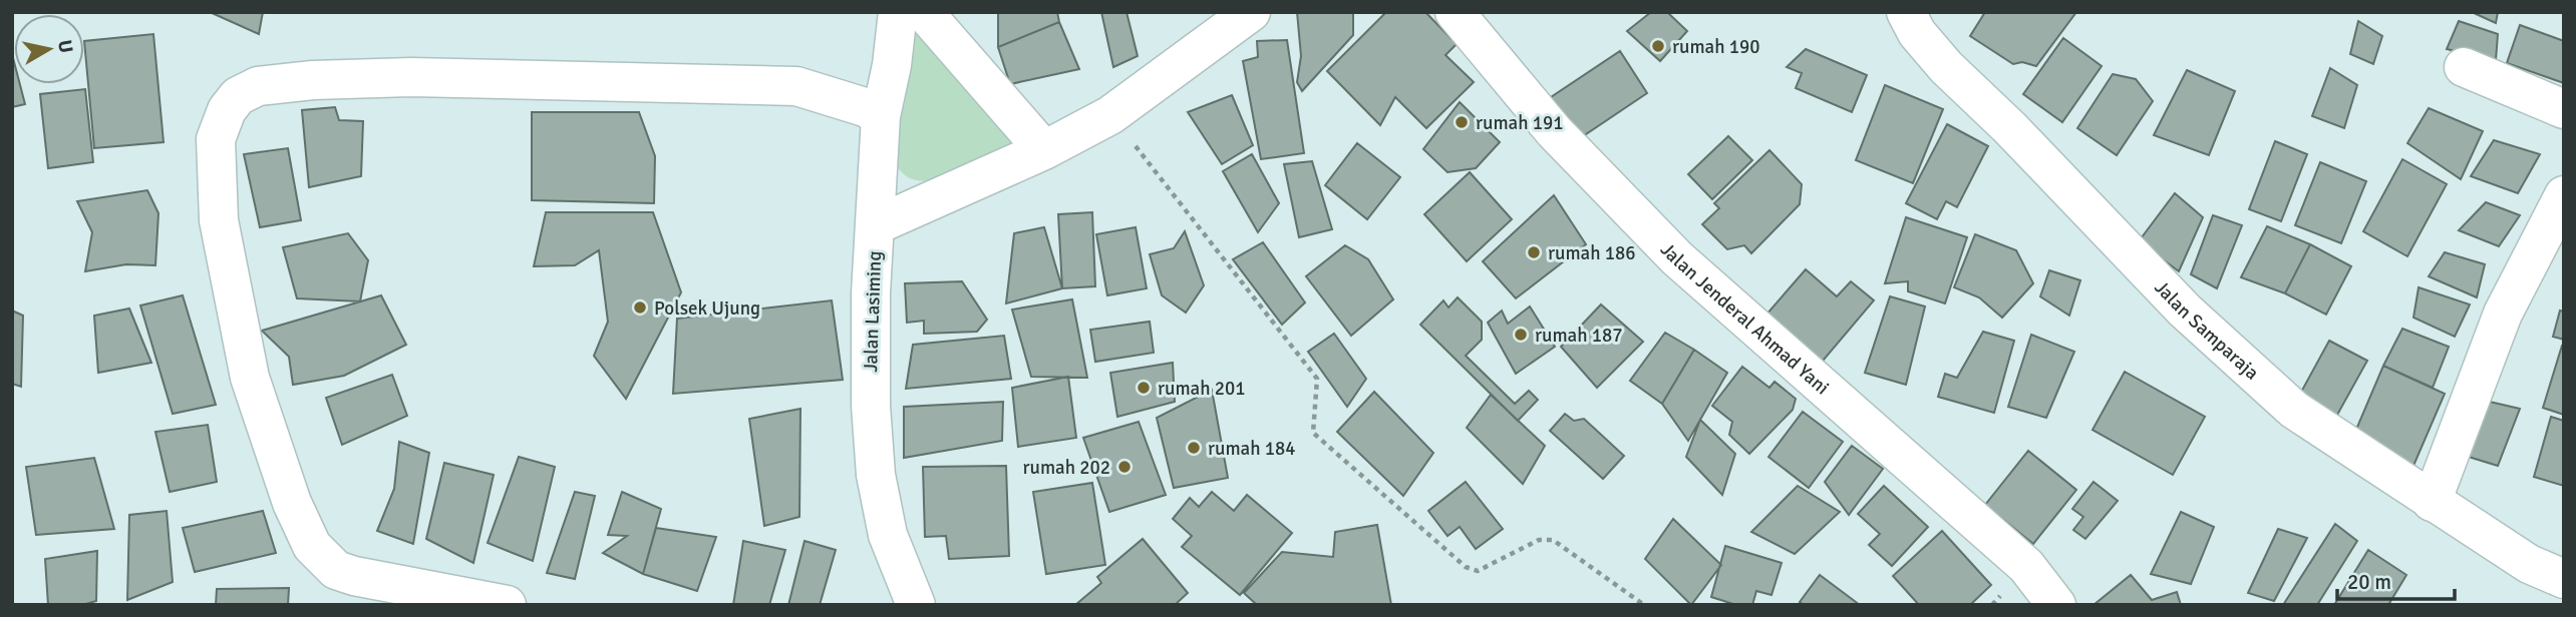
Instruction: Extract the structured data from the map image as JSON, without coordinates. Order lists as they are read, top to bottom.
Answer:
{
  "streets": {
    "main road": ["Jalan Lasiming", "Jalan Jenderal Ahmad Yani", "Jalan Samparaja"]
  },
  "places": [
    "rumah 190",
    "rumah 191",
    "rumah 186",
    "Polsek Ujung",
    "rumah 187",
    "rumah 201",
    "rumah 184",
    "rumah 202"
  ],
  "scale_bar": "20 m",
  "north": "right"
}
